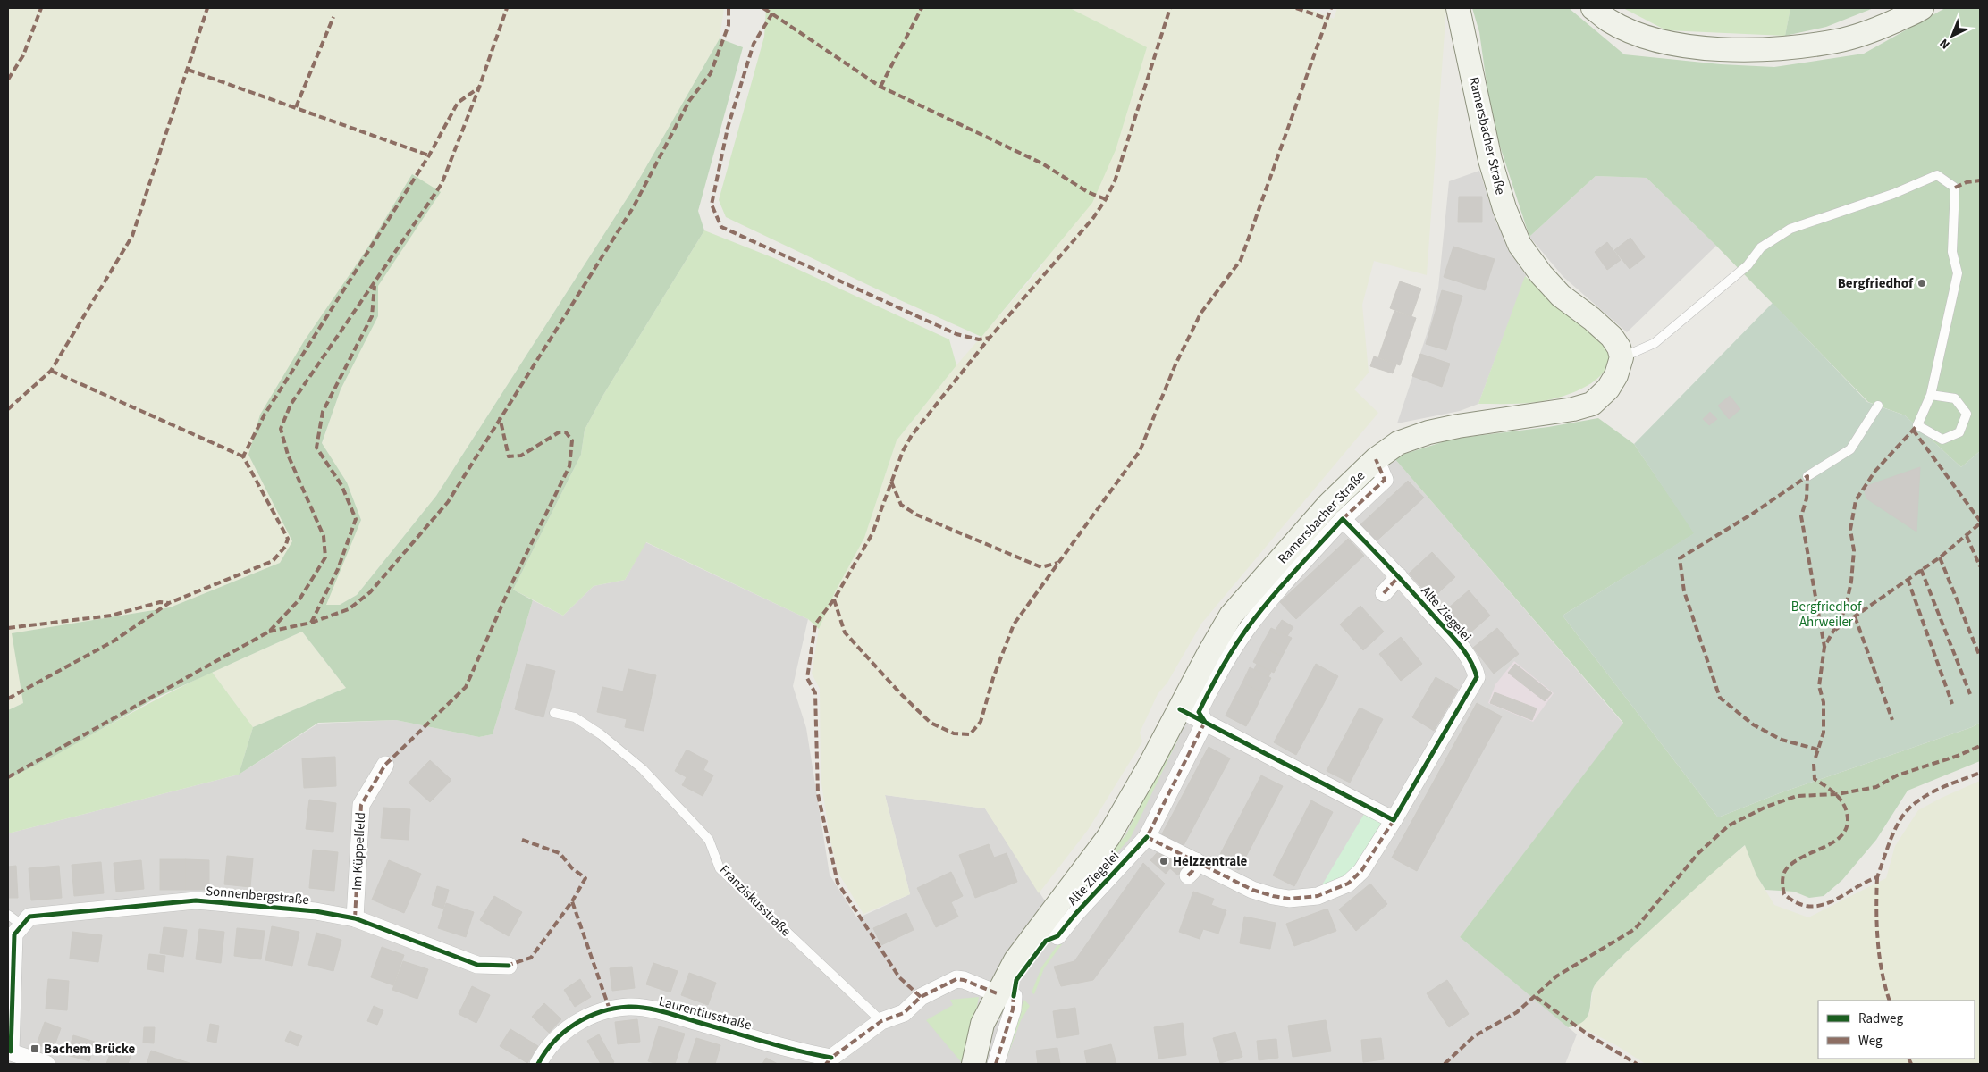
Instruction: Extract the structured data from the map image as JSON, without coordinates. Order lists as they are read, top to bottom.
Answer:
{
  "streets": {
    "main road": ["Ramersbacher Straße"],
    "street": [
      "Alte Ziegelei",
      "Im Küppelfeld",
      "Sonnenbergstraße",
      "Laurentiusstraße"
    ],
    "lane": ["Franziskusstraße"]
  },
  "crossings": [
    ["Im Küppelfeld", "Sonnenbergstraße"]
  ],
  "parks": ["Bergfriedhof Ahrweiler"],
  "places": {
    "other": ["Bergfriedhof", "Heizzentrale"],
    "transit": ["Bachem Brücke"]
  },
  "legend": ["Radweg", "Weg"],
  "north": "bottom left"
}
